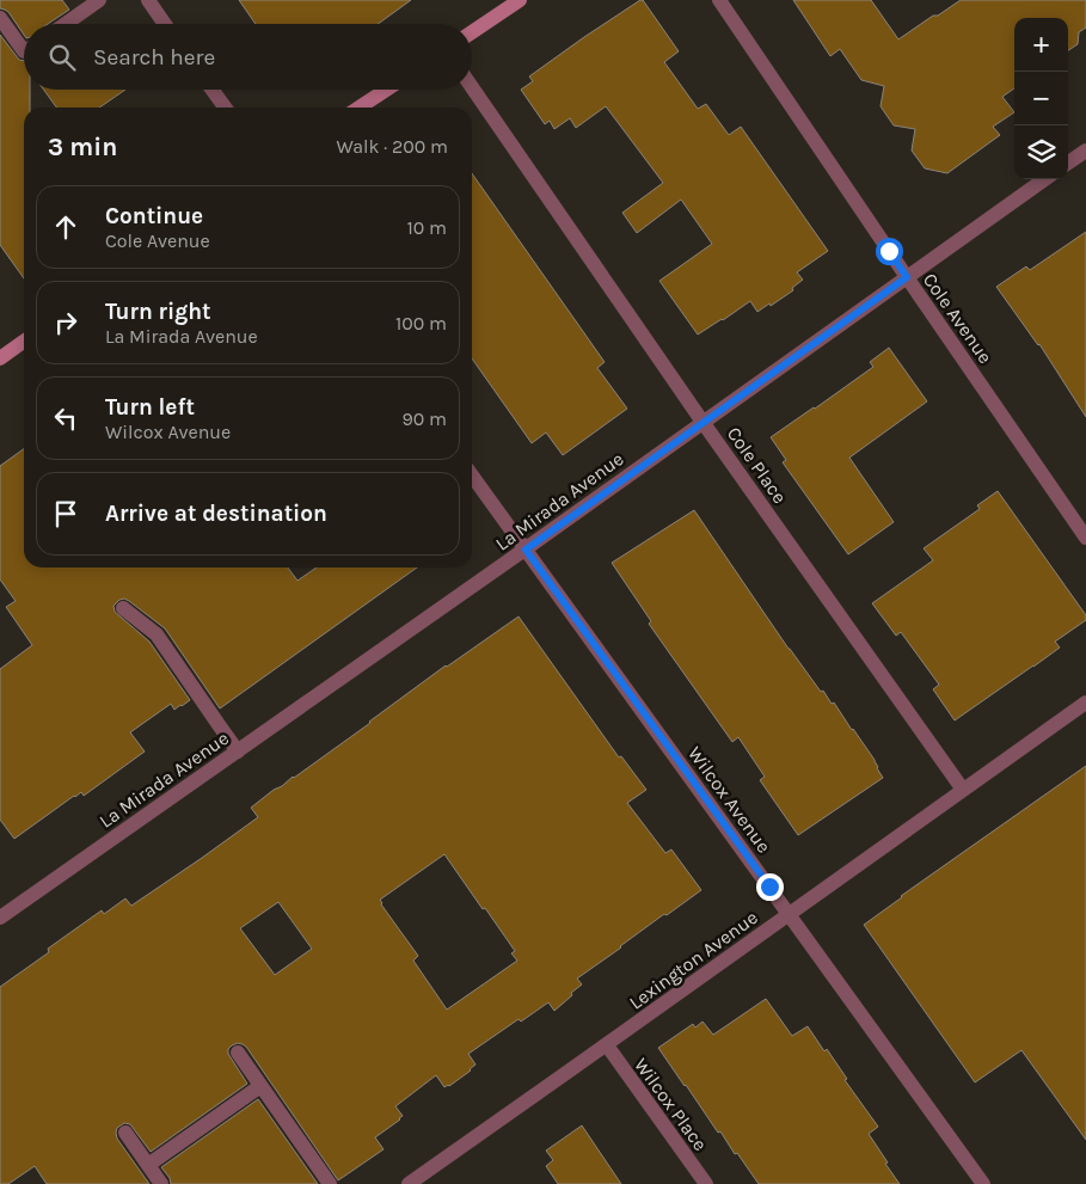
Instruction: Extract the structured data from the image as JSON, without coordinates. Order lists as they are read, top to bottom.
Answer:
{
  "streets": {
    "street": [
      "Cole Avenue",
      "Cole Place",
      "La Mirada Avenue",
      "Wilcox Avenue",
      "Lexington Avenue",
      "Wilcox Place"
    ]
  },
  "crossings": [
    ["Cole Avenue", "La Mirada Avenue"],
    ["Cole Place", "La Mirada Avenue"],
    ["Cole Place", "Lexington Avenue"],
    ["La Mirada Avenue", "Wilcox Avenue"],
    ["Wilcox Avenue", "Lexington Avenue"],
    ["Lexington Avenue", "Wilcox Place"]
  ],
  "page": {
    "map_buttons": ["+", "−"],
    "search": "Search here",
    "heading": ["3 min", "Walk · 200 m"],
    "list": [
      ["Continue", "Cole Avenue", "10 m"],
      ["Turn right", "La Mirada Avenue", "100 m"],
      ["Turn left", "Wilcox Avenue", "90 m"],
      "Arrive at destination"
    ]
  }
}
